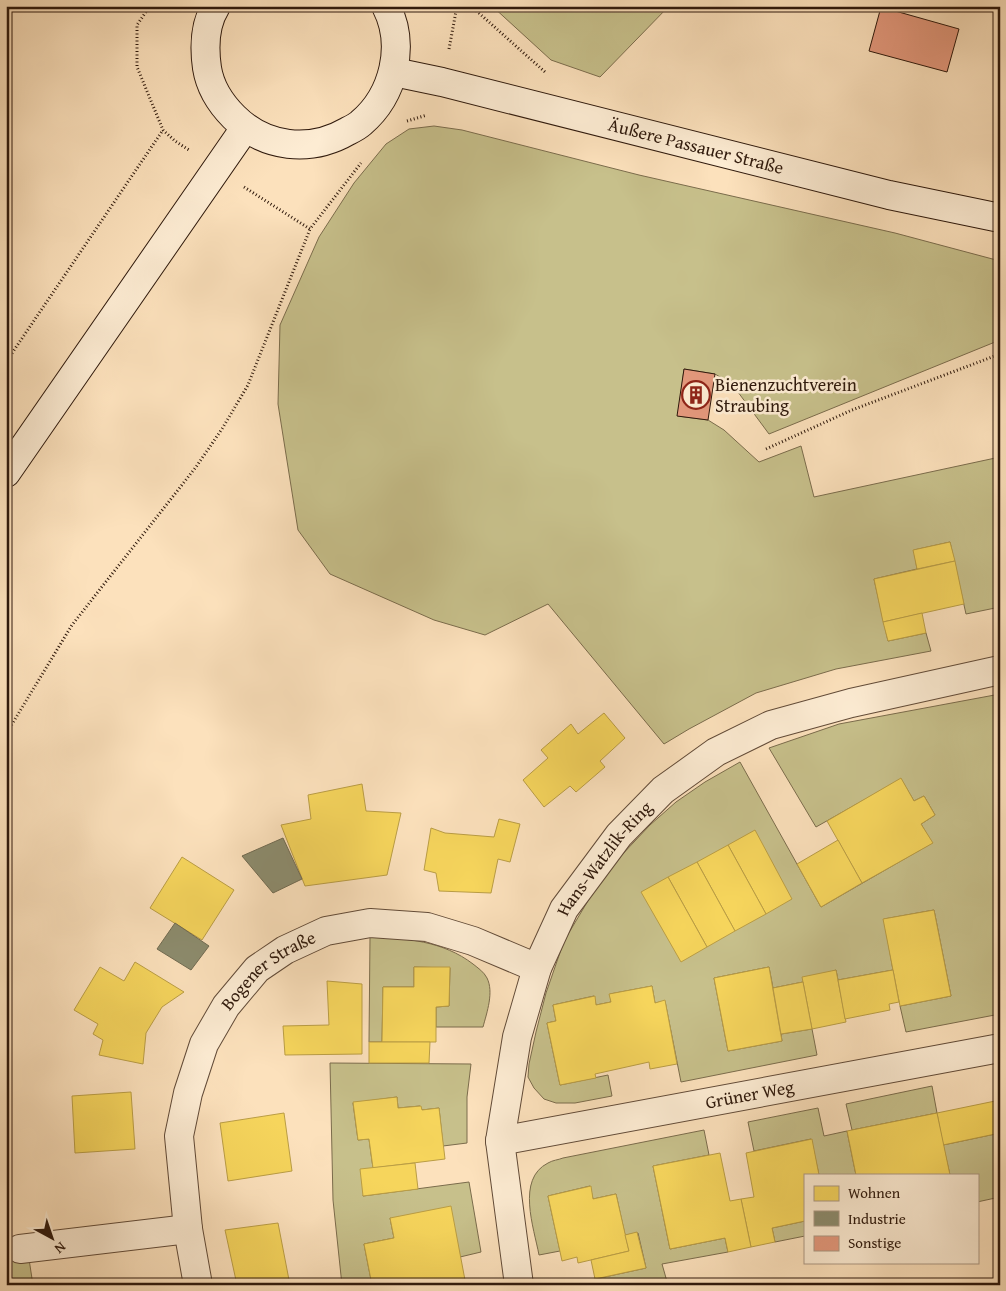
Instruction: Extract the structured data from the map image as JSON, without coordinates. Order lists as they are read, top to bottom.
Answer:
{
  "streets": {
    "street": [
      "Äußere Passauer Straße",
      "Hans-Watzlik-Ring",
      "Bogener Straße",
      "Grüner Weg"
    ]
  },
  "crossings": [
    ["Hans-Watzlik-Ring", "Bogener Straße"],
    ["Hans-Watzlik-Ring", "Grüner Weg"]
  ],
  "places": {
    "building": ["Bienenzuchtverein Straubing"]
  },
  "legend": ["Wohnen", "Industrie", "Sonstige"],
  "north": "bottom right"
}
